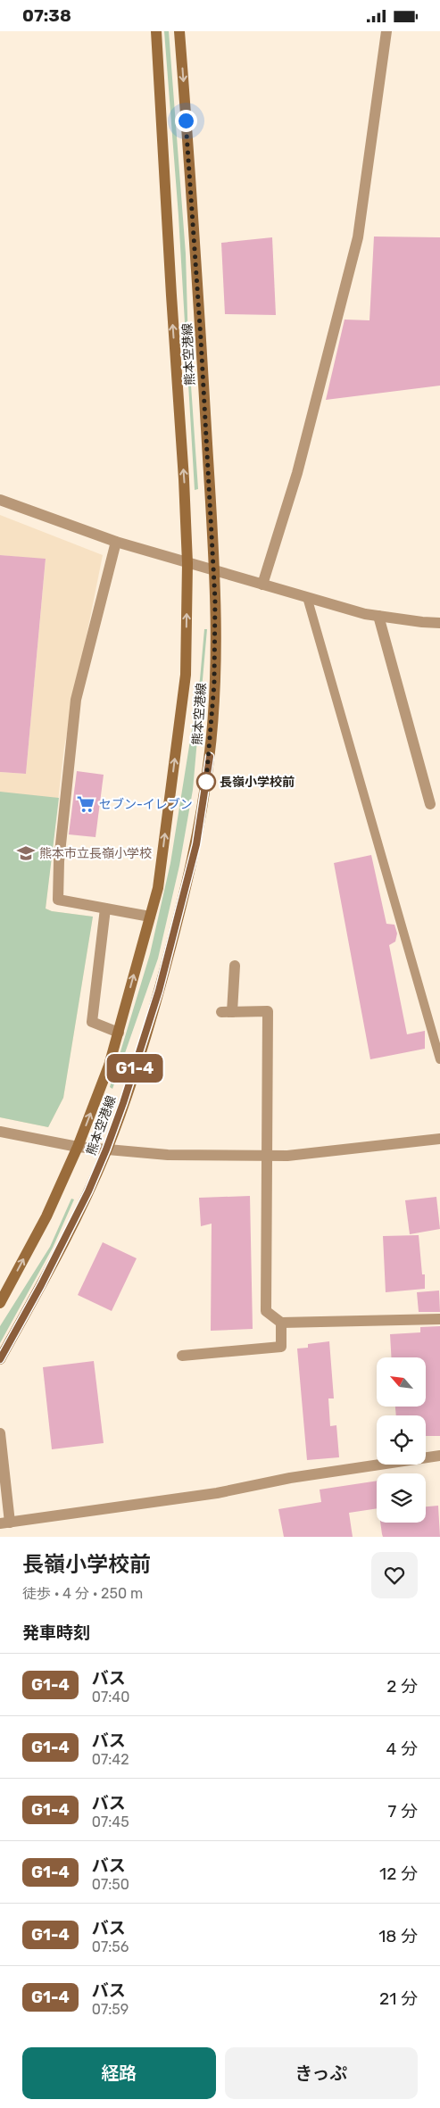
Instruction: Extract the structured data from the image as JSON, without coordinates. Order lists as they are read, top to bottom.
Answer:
{
  "streets": {
    "main road": ["熊本空港線"]
  },
  "places": {
    "other": ["長嶺小学校前"],
    "supermarket": ["セブン-イレブン"],
    "school or university": ["熊本市立長嶺小学校"]
  },
  "lines": ["bus line G1-4"],
  "north": "top left",
  "page": {
    "status": "07:38",
    "on_map": "G1-4",
    "heading": [
      ["長嶺小学校前", "徒歩 · 4 分 · 250 m"],
      "発車時刻"
    ],
    "list": [
      {
        "mark": "G1-4",
        "name": "バス",
        "note": "07:40",
        "value": "2 分"
      },
      {
        "mark": "G1-4",
        "name": "バス",
        "note": "07:42",
        "value": "4 分"
      },
      {
        "mark": "G1-4",
        "name": "バス",
        "note": "07:45",
        "value": "7 分"
      },
      {
        "mark": "G1-4",
        "name": "バス",
        "note": "07:50",
        "value": "12 分"
      },
      {
        "mark": "G1-4",
        "name": "バス",
        "note": "07:56",
        "value": "18 分"
      },
      {
        "mark": "G1-4",
        "name": "バス",
        "note": "07:59",
        "value": "21 分"
      }
    ],
    "buttons": ["経路", "きっぷ"]
  }
}
